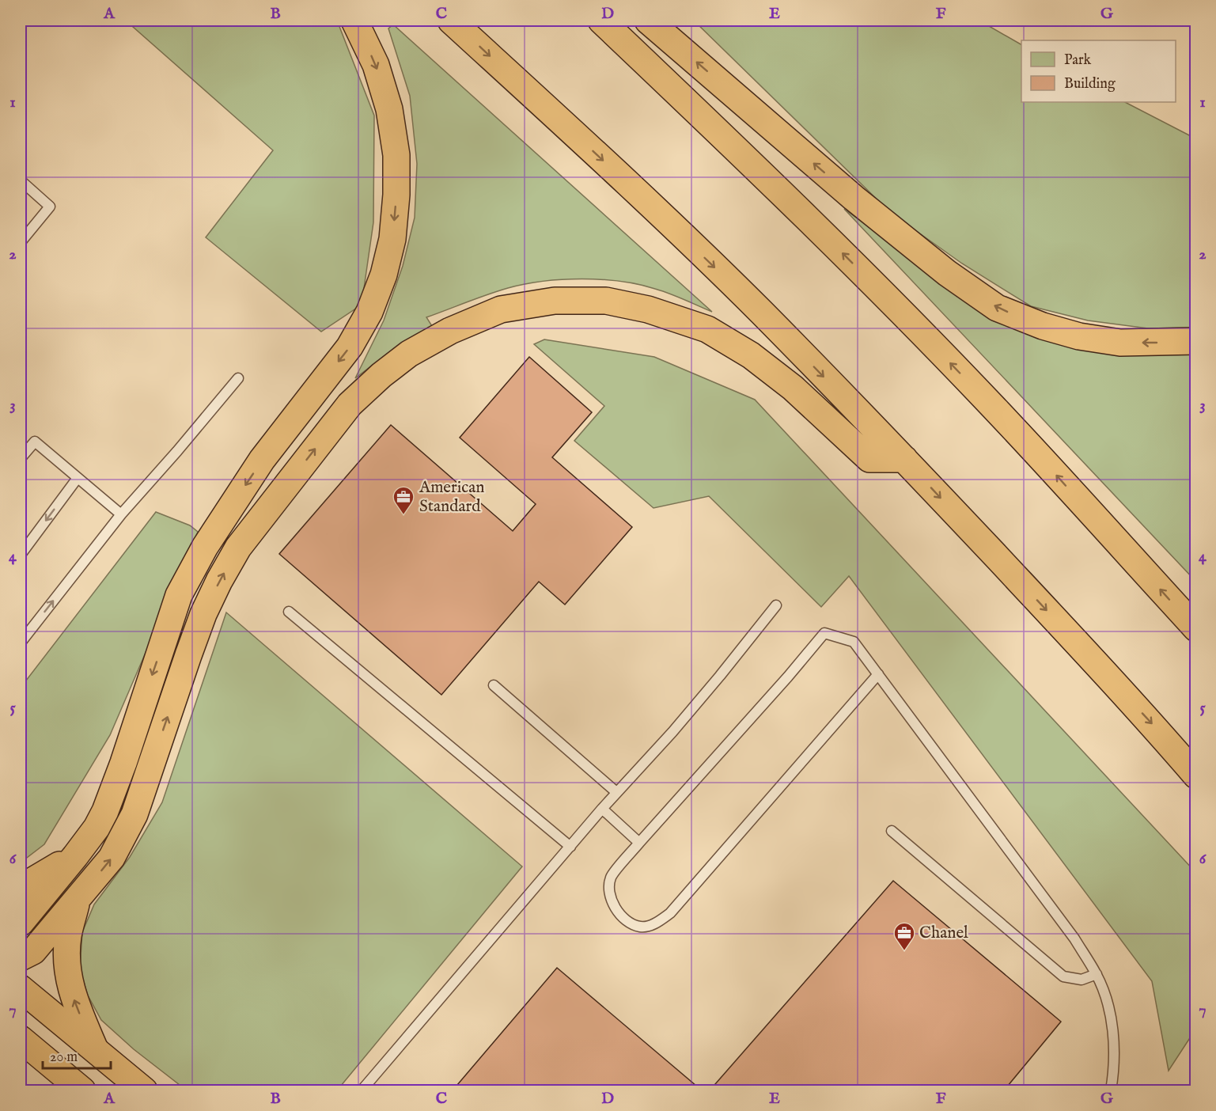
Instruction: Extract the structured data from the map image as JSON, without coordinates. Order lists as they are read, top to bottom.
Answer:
{
  "places": {
    "office": ["American Standard", "Chanel"]
  },
  "legend": ["Park", "Building"],
  "scale_bar": "20 m",
  "grid": {
    "columns": [
      "A",
      "B",
      "C",
      "D",
      "E",
      "F",
      "G"
    ],
    "rows": [
      "1",
      "2",
      "3",
      "4",
      "5",
      "6",
      "7"
    ]
  }
}
